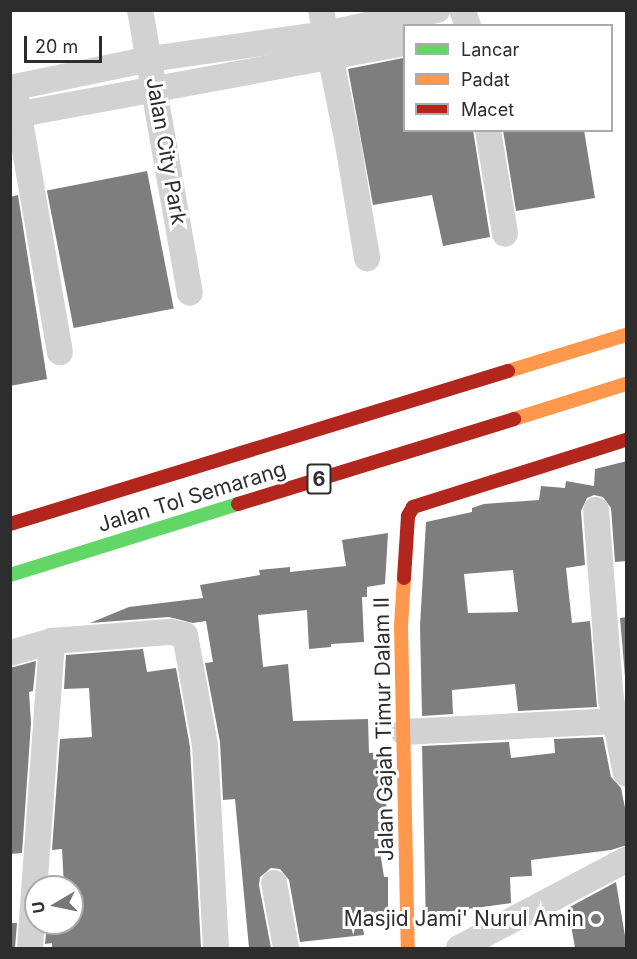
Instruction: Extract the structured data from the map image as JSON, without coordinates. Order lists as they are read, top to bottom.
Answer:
{
  "streets": {
    "main road": ["6", "Jalan Tol Semarang", "Jalan Gajah Timur Dalam II"],
    "street": ["Jalan City Park"]
  },
  "places": ["Masjid Jami' Nurul Amin"],
  "legend": ["Lancar", "Padat", "Macet"],
  "scale_bar": "20 m",
  "north": "left"
}
